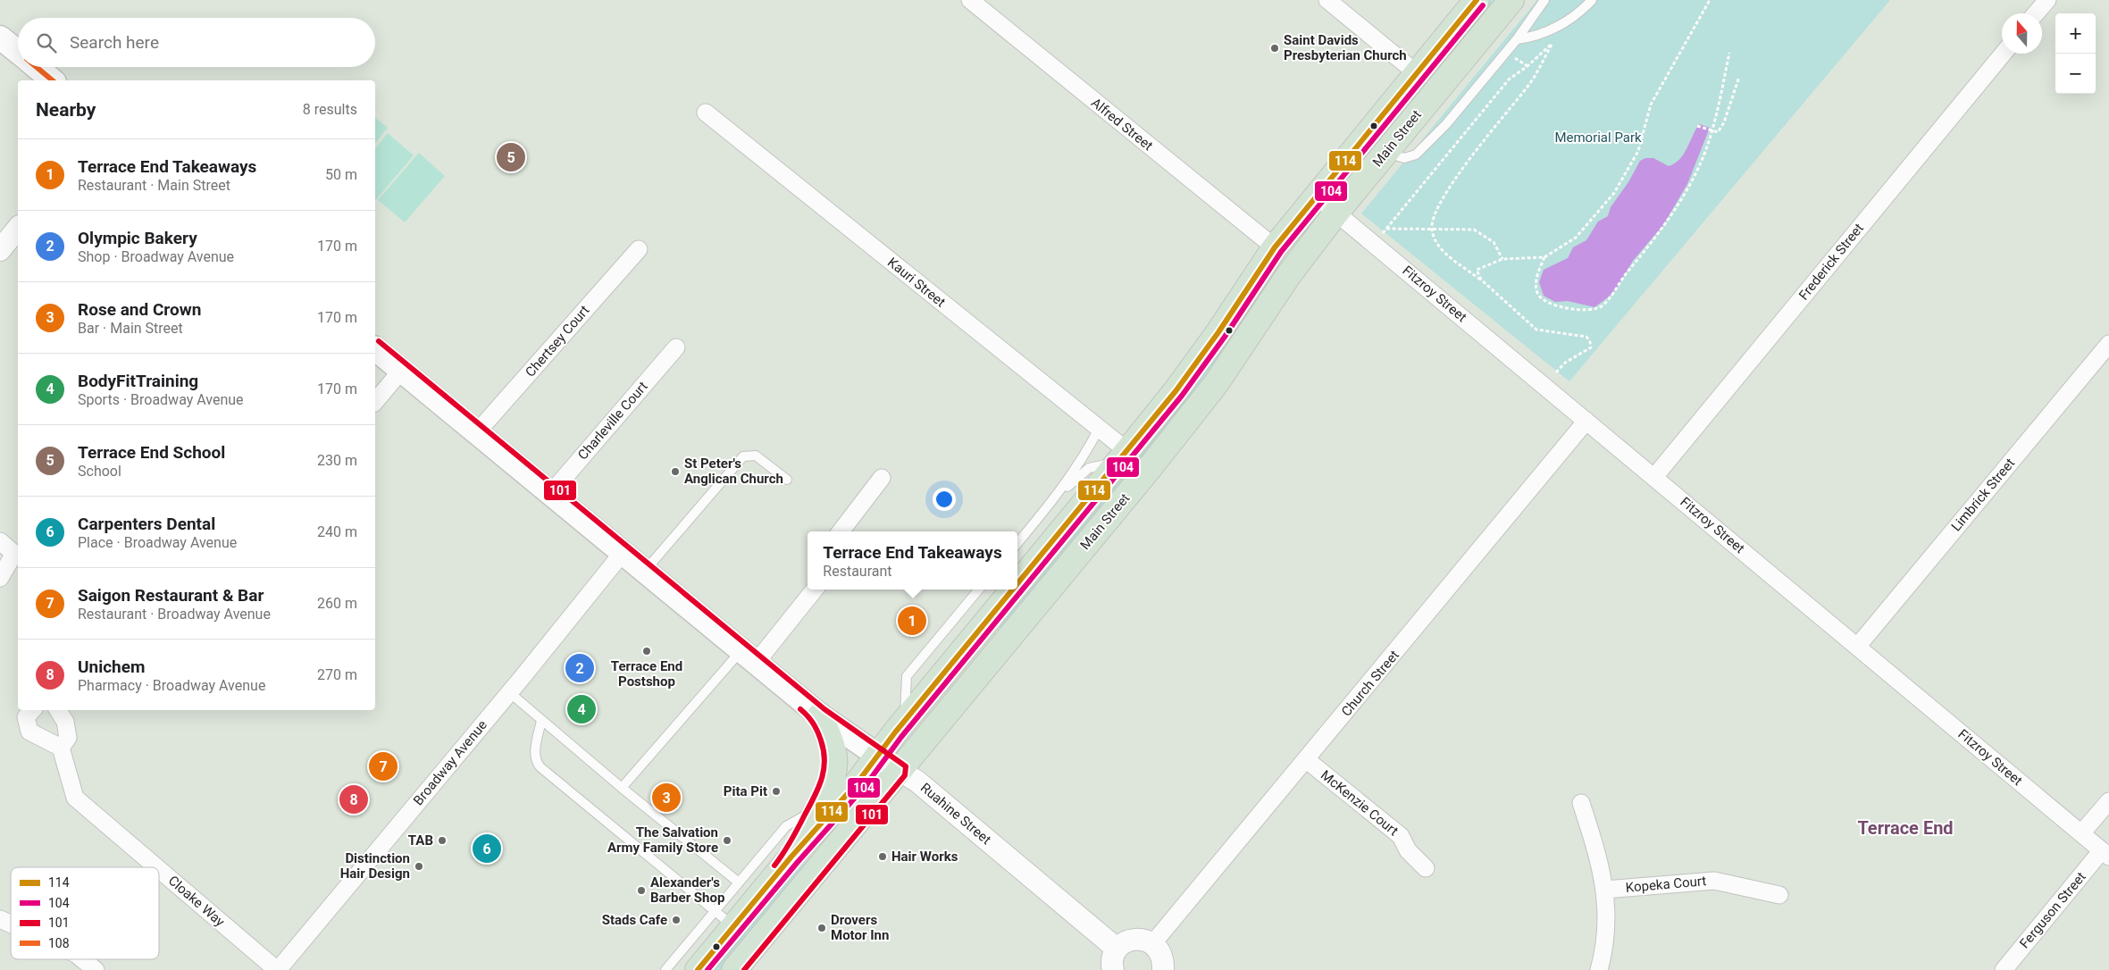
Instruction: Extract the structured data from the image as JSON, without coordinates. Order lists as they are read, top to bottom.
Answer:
{
  "streets": {
    "highway": ["Main Street"],
    "main road": ["Ruahine Street"],
    "street": [
      "Alfred Street",
      "Frederick Street",
      "Kauri Street",
      "Fitzroy Street",
      "Chertsey Court",
      "Charleville Court",
      "Limbrick Street",
      "Church Street",
      "Broadway Avenue",
      "McKenzie Court",
      "Kopeka Court",
      "Cloake Way",
      "Ferguson Street"
    ]
  },
  "crossings": [
    ["Alfred Street", "Main Street"],
    ["Main Street", "Kauri Street"],
    ["Main Street", "Fitzroy Street"],
    ["Main Street", "Ruahine Street"],
    ["Frederick Street", "Fitzroy Street"],
    ["Fitzroy Street", "Limbrick Street"],
    ["Fitzroy Street", "Church Street"],
    ["Fitzroy Street", "Ferguson Street"],
    ["Chertsey Court", "Ruahine Street"],
    ["Charleville Court", "Ruahine Street"],
    ["Church Street", "McKenzie Court"],
    ["Broadway Avenue", "Ruahine Street"],
    ["Broadway Avenue", "Cloake Way"]
  ],
  "districts": ["Terrace End"],
  "parks": ["Memorial Park"],
  "places": [
    "Saint Davids Presbyterian Church",
    "St Peter's Anglican Church",
    "Terrace End Postshop",
    "Pita Pit",
    "TAB",
    "The Salvation Army Family Store",
    "Hair Works",
    "Distinction Hair Design",
    "Alexander's Barber Shop",
    "Stads Cafe",
    "Drovers Motor Inn"
  ],
  "lines": [
    "transit line 114",
    "transit line 104",
    "transit line 108",
    "transit line 101"
  ],
  "legend": [
    "114",
    "104",
    "101",
    "108"
  ],
  "north": "top",
  "page": {
    "map_buttons": ["+", "−"],
    "search": "Search here",
    "heading": ["Nearby", "8 results"],
    "list": [
      {
        "mark": "1",
        "name": "Terrace End Takeaways",
        "note": "Restaurant · Main Street",
        "value": "50 m"
      },
      {
        "mark": "2",
        "name": "Olympic Bakery",
        "note": "Shop · Broadway Avenue",
        "value": "170 m"
      },
      {
        "mark": "3",
        "name": "Rose and Crown",
        "note": "Bar · Main Street",
        "value": "170 m"
      },
      {
        "mark": "4",
        "name": "BodyFitTraining",
        "note": "Sports · Broadway Avenue",
        "value": "170 m"
      },
      {
        "mark": "5",
        "name": "Terrace End School",
        "note": "School",
        "value": "230 m"
      },
      {
        "mark": "6",
        "name": "Carpenters Dental",
        "note": "Place · Broadway Avenue",
        "value": "240 m"
      },
      {
        "mark": "7",
        "name": "Saigon Restaurant & Bar",
        "note": "Restaurant · Broadway Avenue",
        "value": "260 m"
      },
      {
        "mark": "8",
        "name": "Unichem",
        "note": "Pharmacy · Broadway Avenue",
        "value": "270 m"
      }
    ],
    "pins": [
      "5",
      "1",
      "2",
      "4",
      "7",
      "3",
      "8",
      "6"
    ],
    "popup": ["Terrace End Takeaways", "Restaurant"]
  }
}
